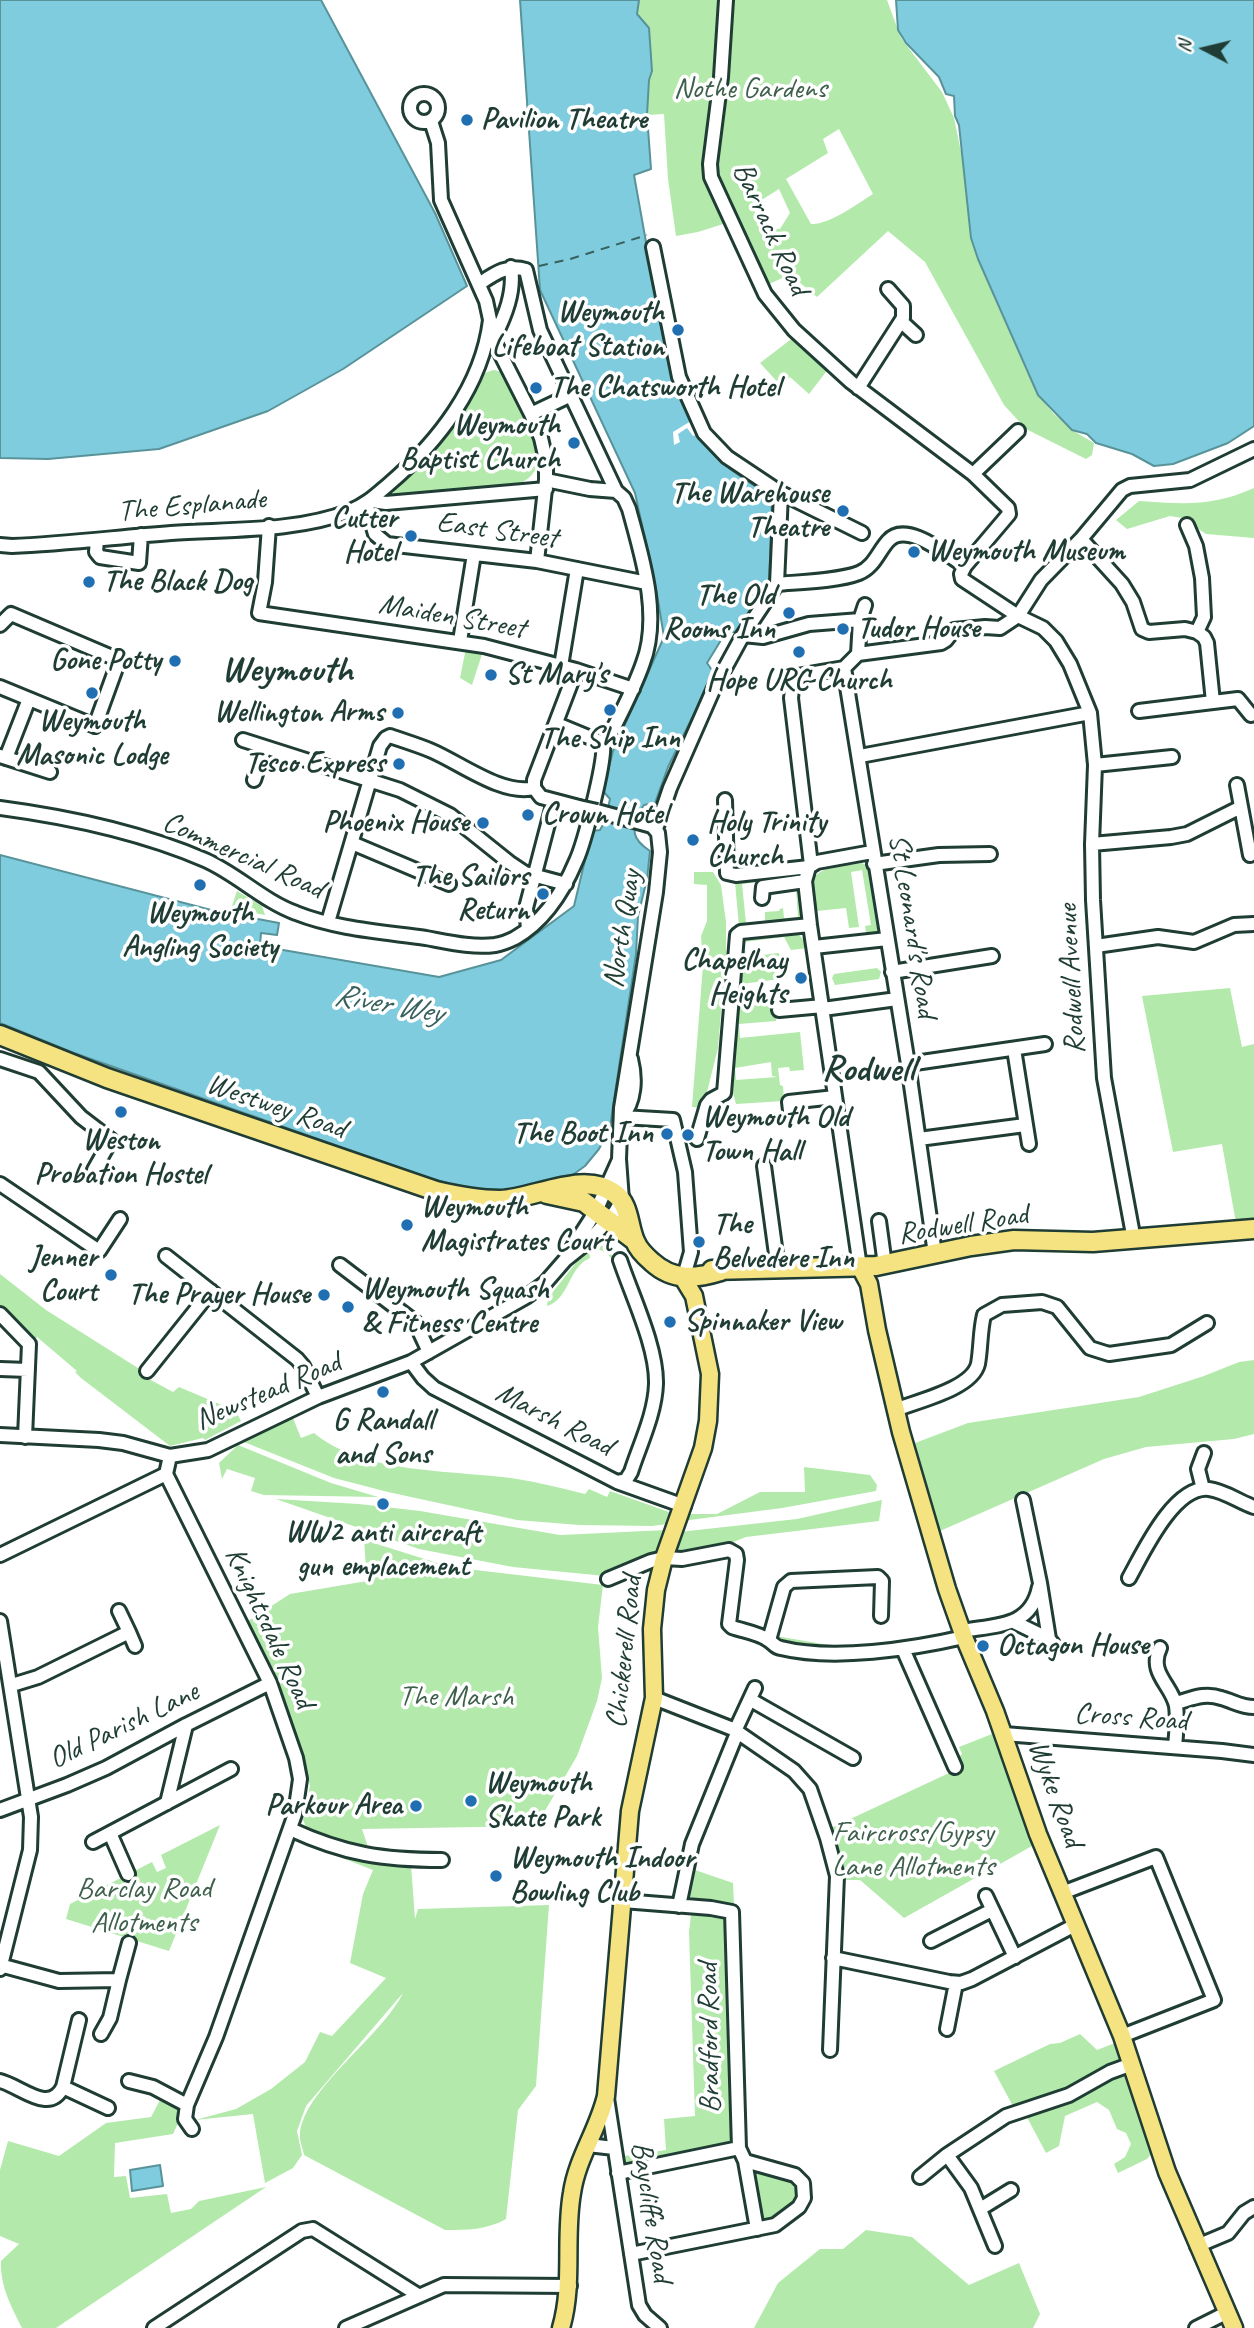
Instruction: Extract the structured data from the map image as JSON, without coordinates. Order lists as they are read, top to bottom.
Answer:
{
  "streets": {
    "highway": ["Westwey Road", "Rodwell Road"],
    "main road": ["Chickerell Road", "Wyke Road"],
    "street": [
      "Barrack Road",
      "The Esplanade",
      "East Street",
      "Maiden Street",
      "Commercial Road",
      "St Leonard's Road",
      "North Quay",
      "Rodwell Avenue",
      "Newstead Road",
      "Marsh Road",
      "Knightsdale Road",
      "Cross Road",
      "Old Parish Lane",
      "Bradford Road",
      "Baycliffe Road"
    ]
  },
  "crossings": [
    ["Barrack Road", "Rodwell Avenue"],
    ["The Esplanade", "East Street"],
    ["The Esplanade", "Maiden Street"],
    ["St Leonard's Road", "Rodwell Road"],
    ["North Quay", "Westwey Road"],
    ["Rodwell Avenue", "Rodwell Road"],
    ["Westwey Road", "Newstead Road"],
    ["Rodwell Road", "Chickerell Road"],
    ["Rodwell Road", "Wyke Road"],
    ["Newstead Road", "Marsh Road"],
    ["Marsh Road", "Chickerell Road"],
    ["Knightsdale Road", "Old Parish Lane"],
    ["Chickerell Road", "Baycliffe Road"],
    ["Cross Road", "Wyke Road"]
  ],
  "districts": ["Weymouth", "Rodwell"],
  "water": ["River Wey"],
  "parks": [
    "Nothe Gardens",
    "The Marsh",
    "Faircross/Gypsy Lane Allotments",
    "Barclay Road Allotments"
  ],
  "places": [
    "Pavilion Theatre",
    "Weymouth Lifeboat Station",
    "The Chatsworth Hotel",
    "Weymouth Baptist Church",
    "The Warehouse Theatre",
    "Cutter Hotel",
    "Weymouth Museum",
    "The Black Dog",
    "The Old Rooms Inn",
    "Tudor House",
    "Hope URC Church",
    "Gone Potty",
    "St Mary's",
    "Weymouth Masonic Lodge",
    "The Ship Inn",
    "Wellington Arms",
    "Tesco Express",
    "Crown Hotel",
    "Phoenix House",
    "Holy Trinity Church",
    "Weymouth Angling Society",
    "The Sailors Return",
    "Chapelhay Heights",
    "Weston Probation Hostel",
    "The Boot Inn",
    "Weymouth Old Town Hall",
    "Weymouth Magistrates Court",
    "The Belvedere Inn",
    "Jenner Court",
    "The Prayer House",
    "Weymouth Squash & Fitness Centre",
    "Spinnaker View",
    "G Randall and Sons",
    "WW2 anti aircraft gun emplacement",
    "Octagon House",
    "Weymouth Skate Park",
    "Parkour Area",
    "Weymouth Indoor Bowling Club"
  ],
  "north": "left"
}
